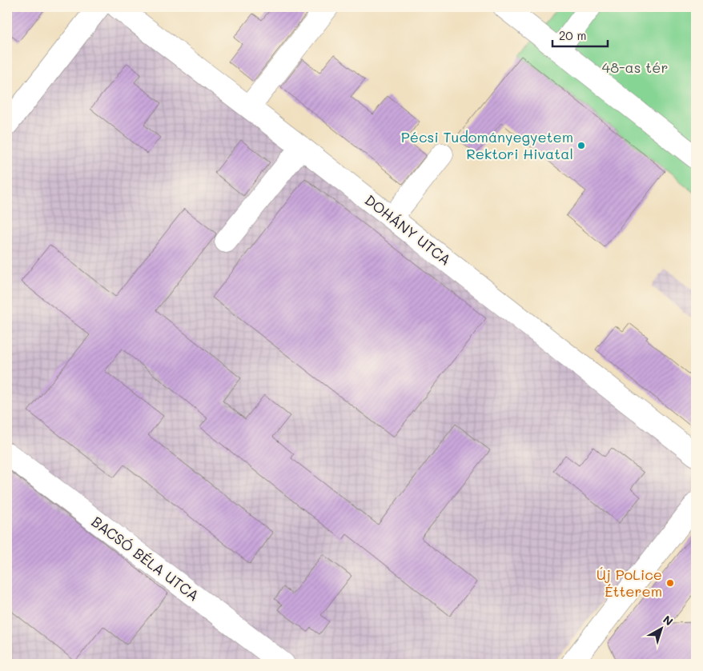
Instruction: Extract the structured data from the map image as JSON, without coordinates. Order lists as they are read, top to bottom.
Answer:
{
  "streets": {
    "street": ["DOHÁNY UTCA", "BACSÓ BÉLA UTCA"]
  },
  "parks": ["48-as tér"],
  "places": ["Pécsi Tudományegyetem Rektori Hivatal", "Új PoLice Étterem"],
  "scale_bar": "20 m",
  "north": "top right"
}
